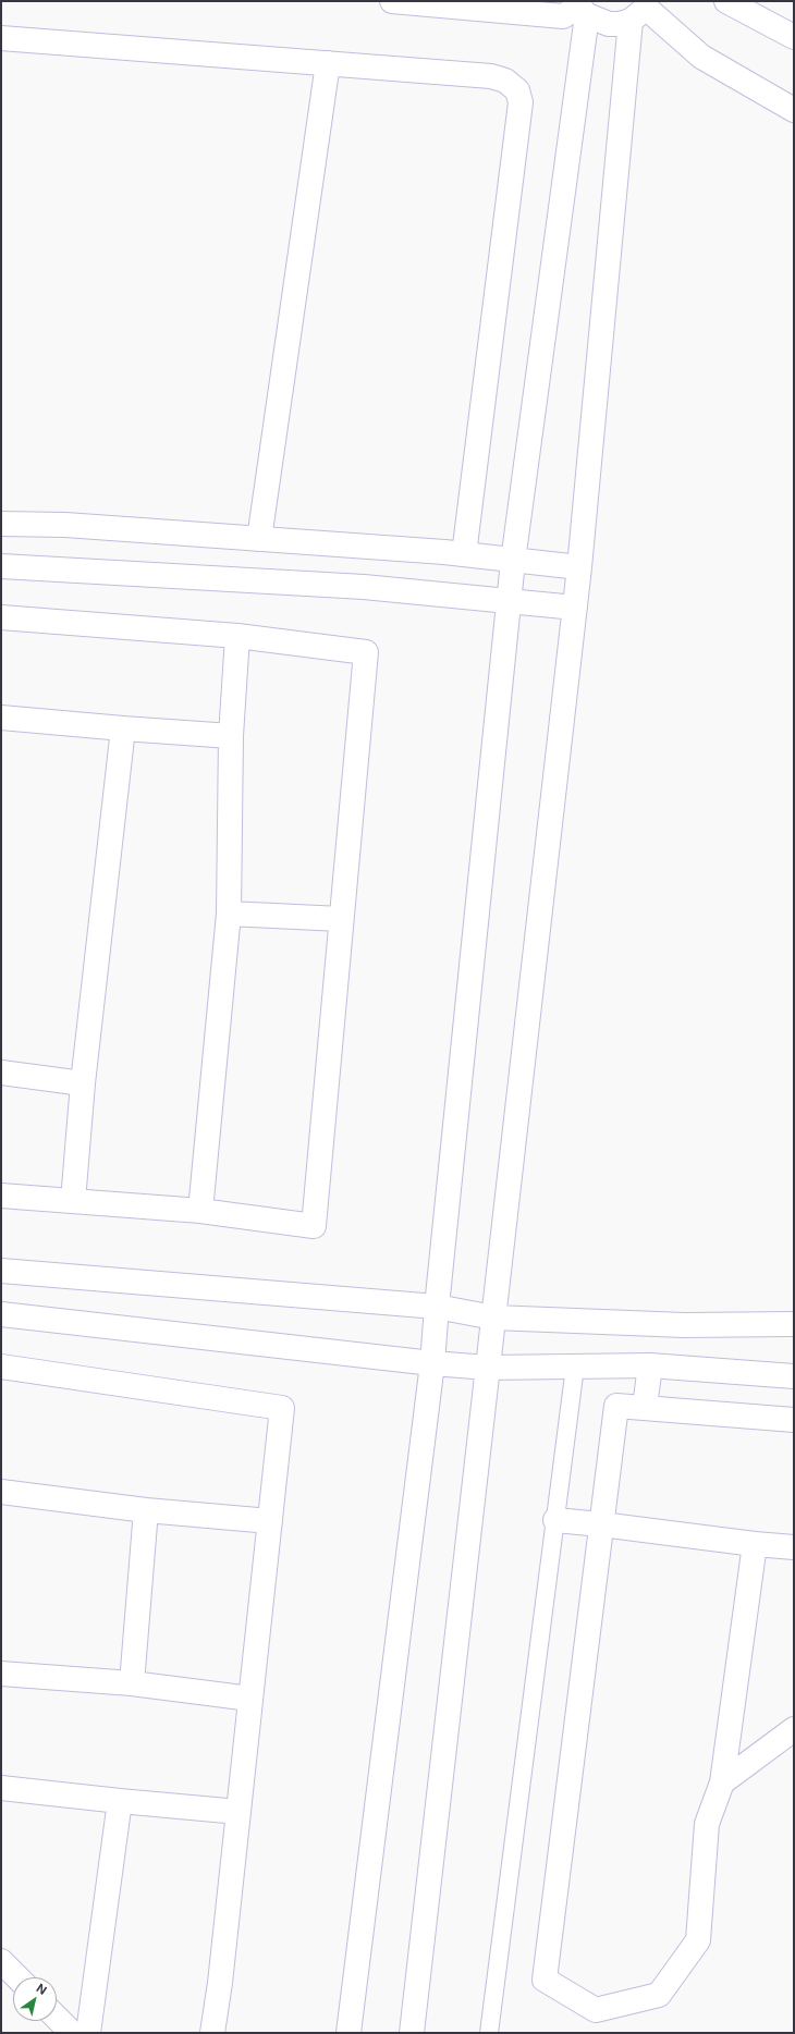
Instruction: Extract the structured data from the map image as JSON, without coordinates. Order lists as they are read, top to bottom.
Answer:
{
  "north": "top right"
}
